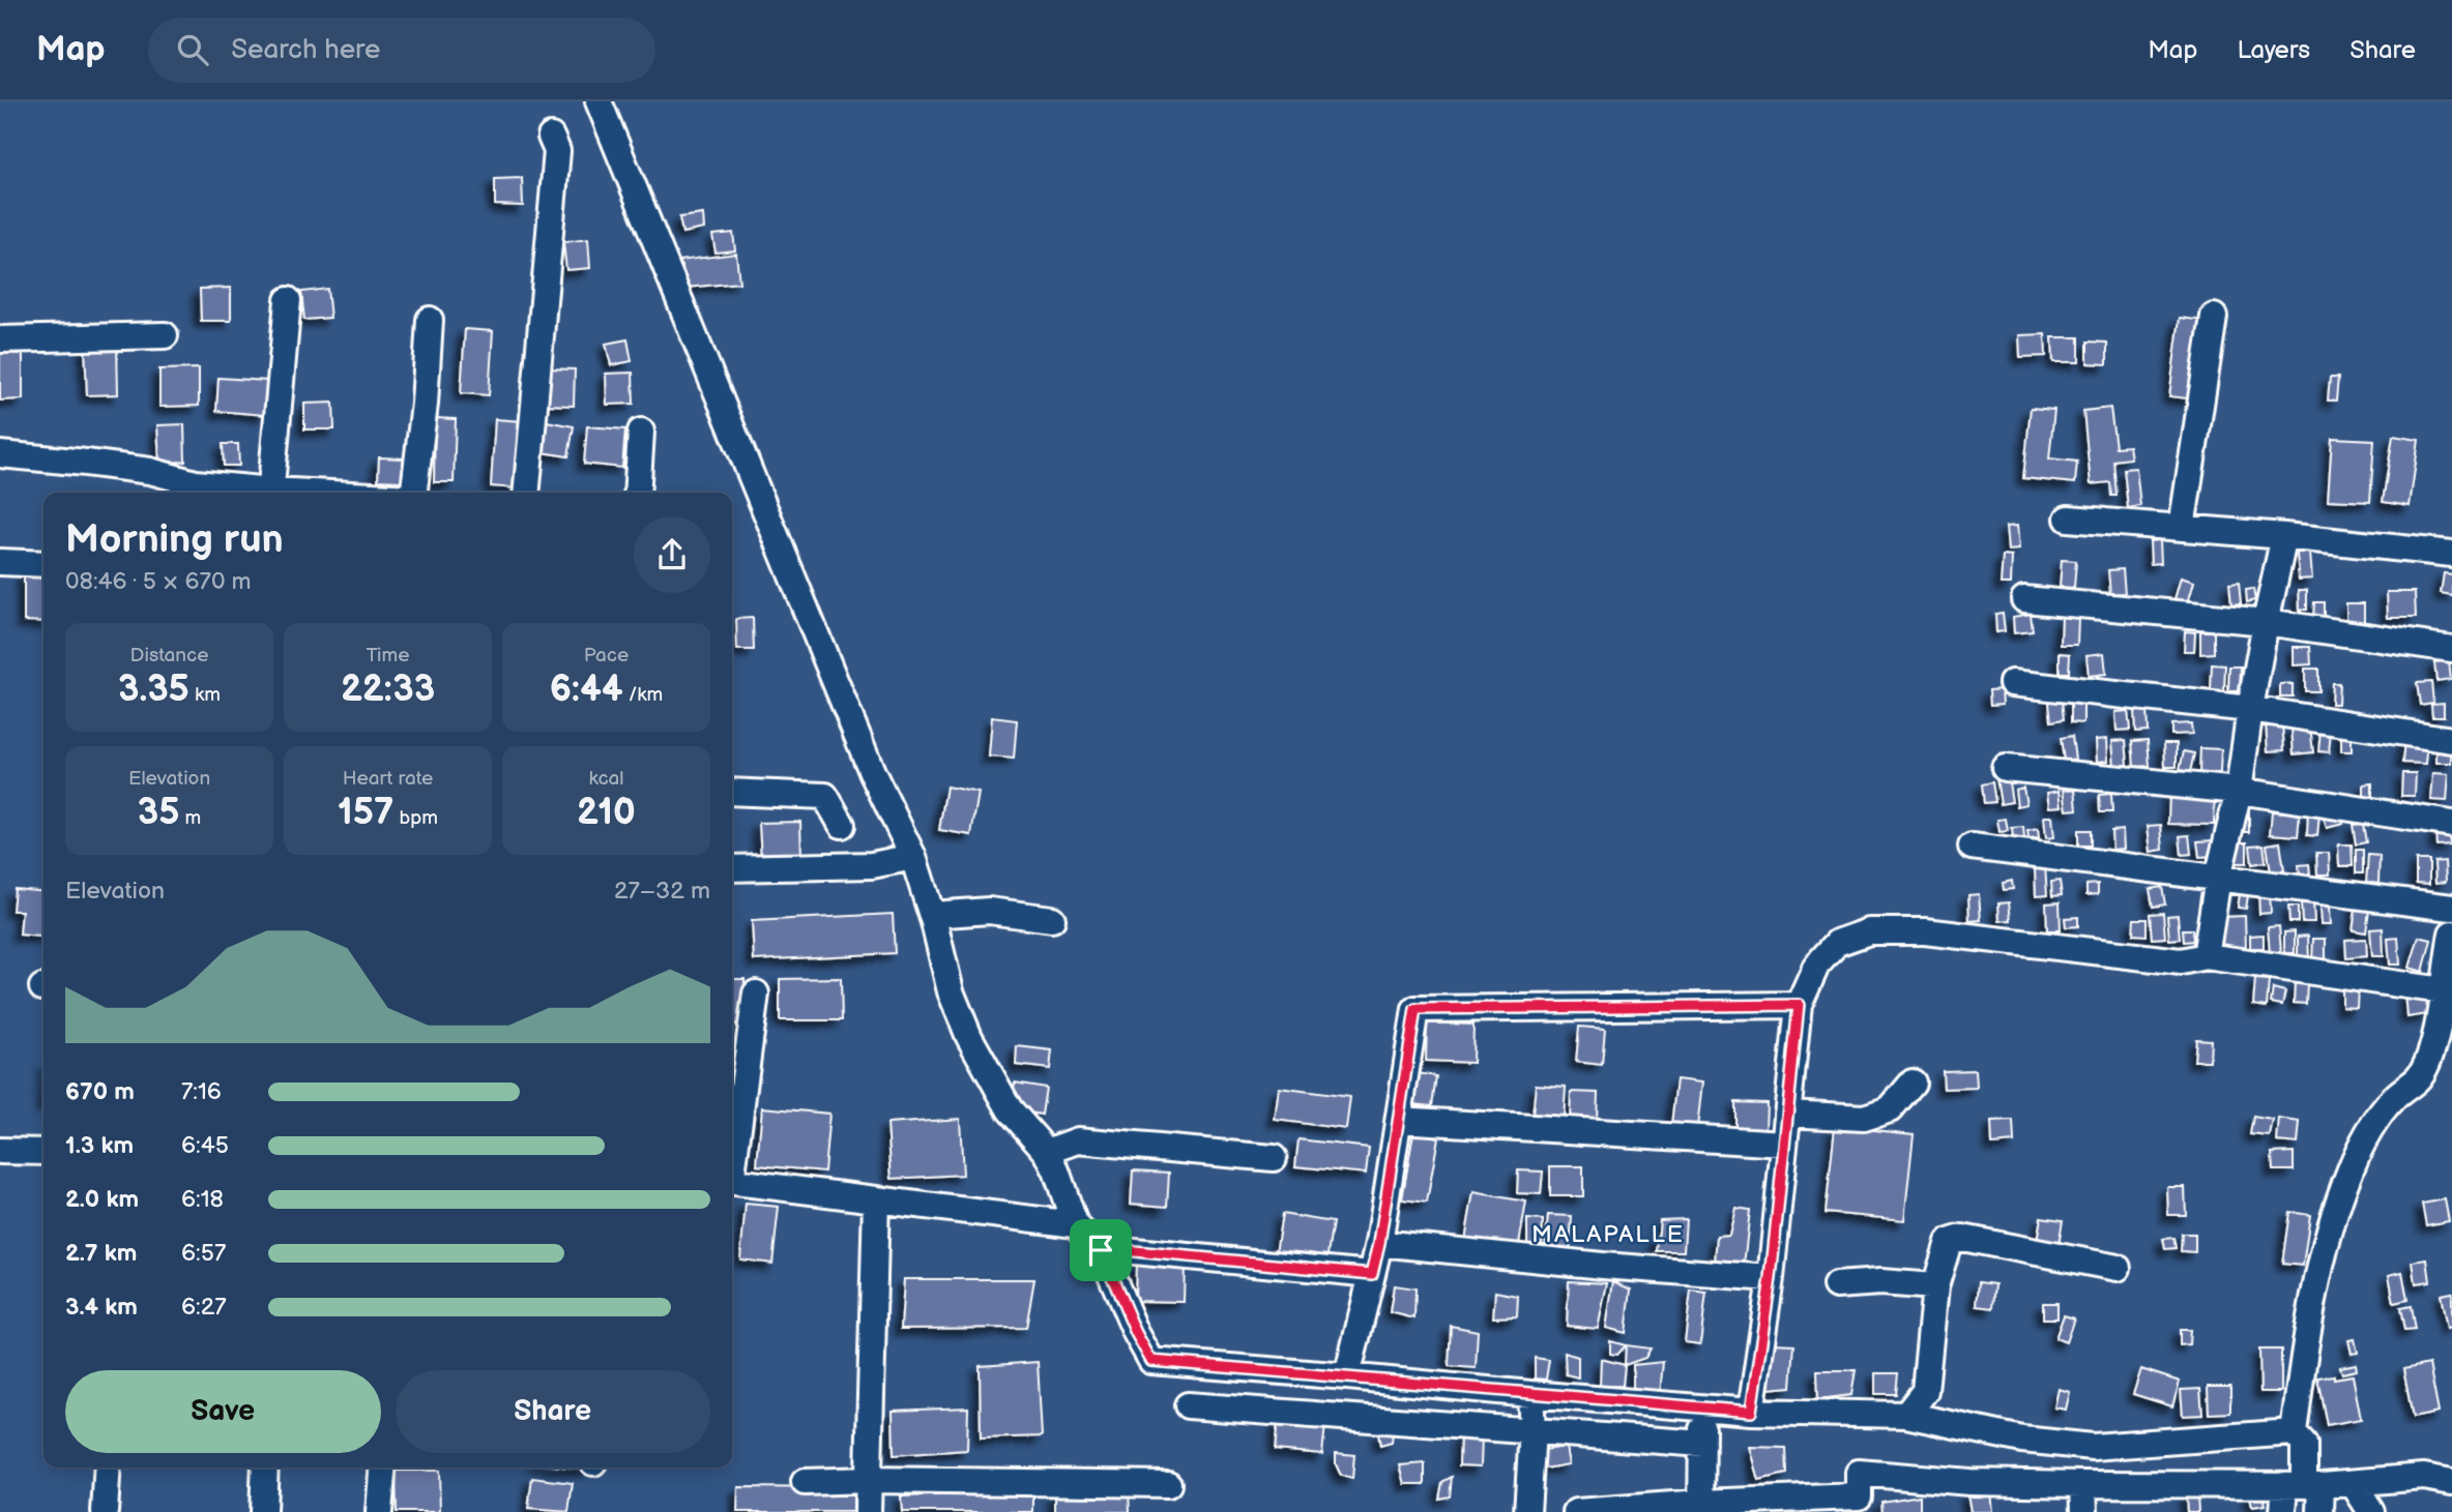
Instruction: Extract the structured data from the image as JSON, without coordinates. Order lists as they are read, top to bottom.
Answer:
{
  "districts": ["MALAPALLE"],
  "page": {
    "header": "Map",
    "search": "Search here",
    "nav": ["Map", "Layers", "Share"],
    "heading": ["Morning run", "08:46 · 5 × 670 m"],
    "stats": [
      ["Distance", "3.35 km"],
      ["Time", "22:33"],
      ["Pace", "6:44 /km"],
      ["Elevation", "35 m"],
      ["Heart rate", "157 bpm"],
      ["kcal", "210"]
    ],
    "chart": ["Elevation", "27–32 m"],
    "list": [
      {
        "name": "670 m",
        "note": "7:16"
      },
      {
        "name": "1.3 km",
        "note": "6:45"
      },
      {
        "name": "2.0 km",
        "note": "6:18"
      },
      {
        "name": "2.7 km",
        "note": "6:57"
      },
      {
        "name": "3.4 km",
        "note": "6:27"
      }
    ],
    "buttons": ["Save", "Share"]
  }
}
